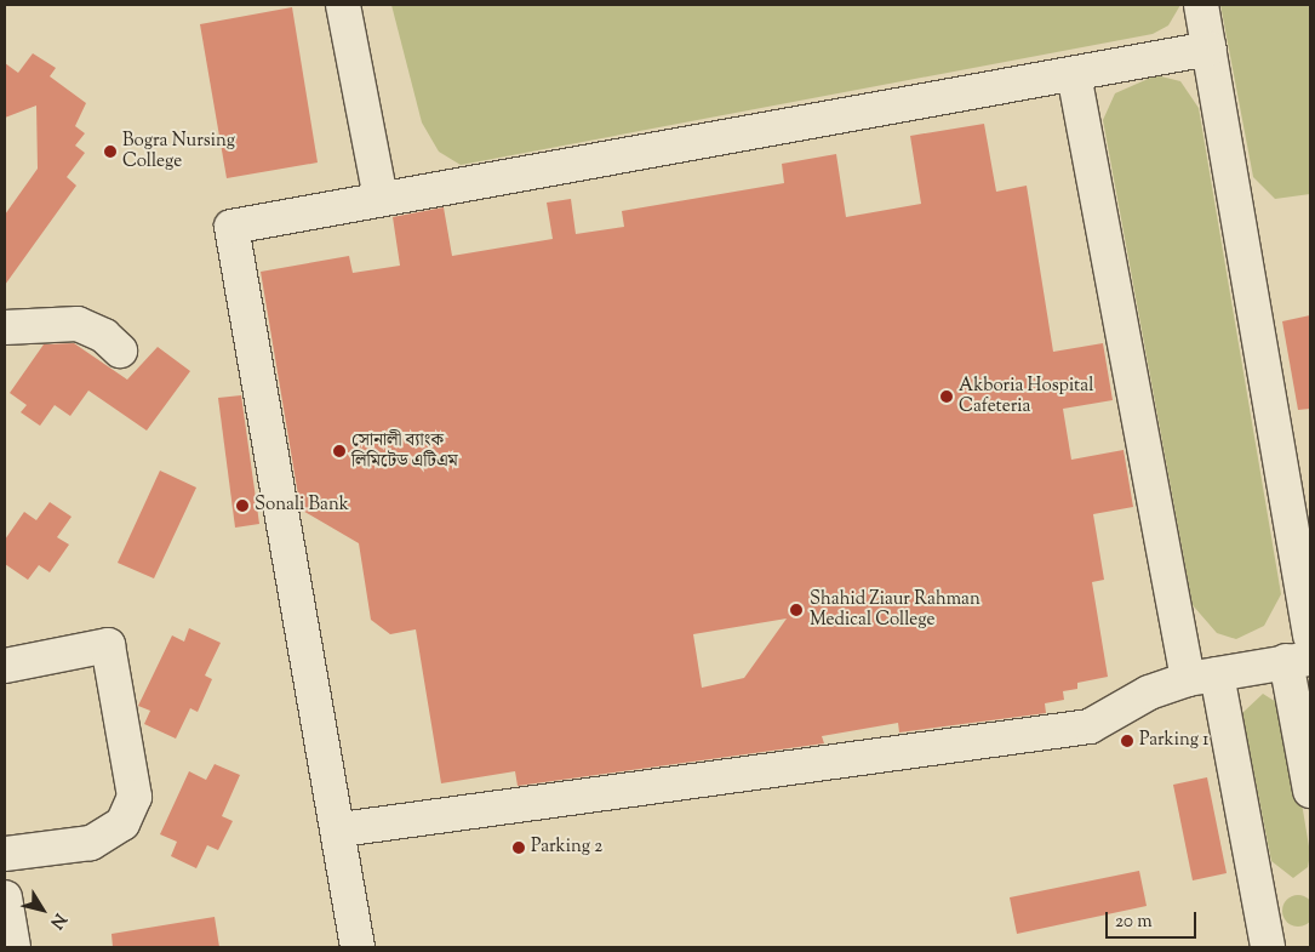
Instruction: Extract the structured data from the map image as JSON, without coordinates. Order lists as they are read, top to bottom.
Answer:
{
  "places": [
    "Bogra Nursing College",
    "Akboria Hospital Cafeteria",
    "সোনালী ব্যাংক লিমিটেড এটিএম",
    "Sonali Bank",
    "Shahid Ziaur Rahman Medical College",
    "Parking 1",
    "Parking 2"
  ],
  "scale_bar": "20 m",
  "north": "bottom right"
}
